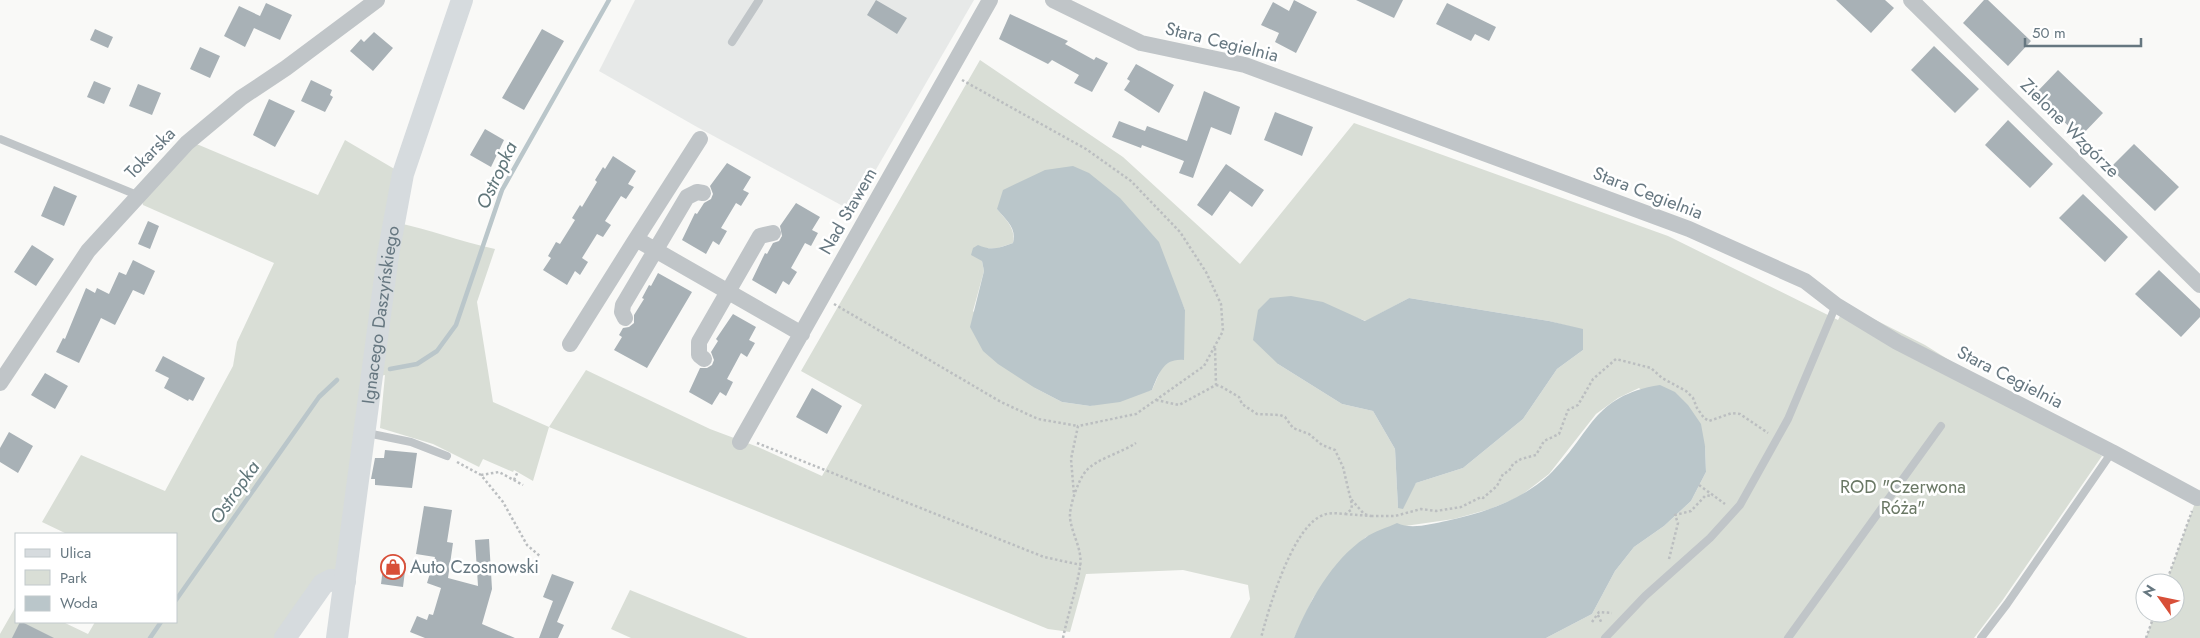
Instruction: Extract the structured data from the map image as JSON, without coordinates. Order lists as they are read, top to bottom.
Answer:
{
  "streets": {
    "main road": ["Ignacego Daszyńskiego"],
    "street": [
      "Stara Cegielnia",
      "Zielone Wzgórze",
      "Tokarska",
      "Nad Stawem"
    ]
  },
  "water": ["Ostropka"],
  "parks": ["ROD \"Czerwona Róża\""],
  "places": {
    "shop": ["Auto Czosnowski"]
  },
  "legend": ["Ulica", "Park", "Woda"],
  "scale_bar": "50 m",
  "north": "top left"
}
